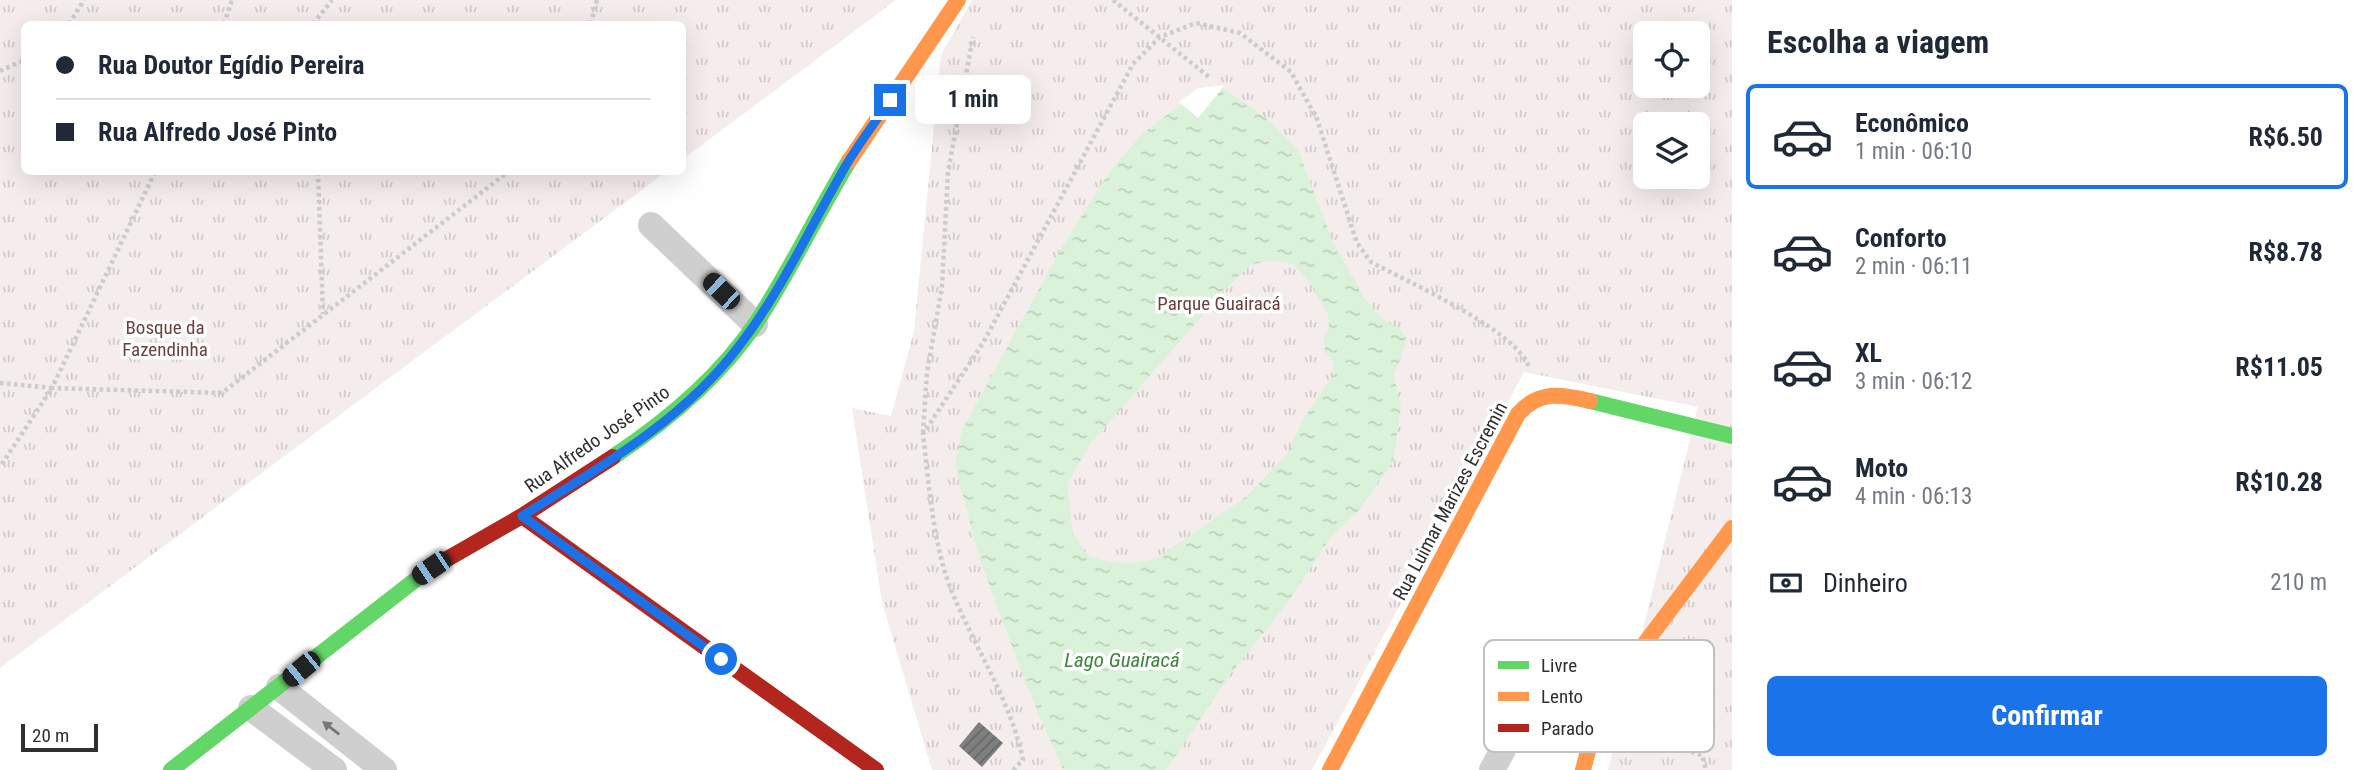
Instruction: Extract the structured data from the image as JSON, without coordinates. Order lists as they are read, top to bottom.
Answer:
{
  "streets": {
    "street": ["Rua Alfredo José Pinto", "Rua Luimar Marizes Escremin"]
  },
  "water": ["Lago Guairacá"],
  "parks": ["Parque Guairacá", "Bosque da Fazendinha"],
  "legend": ["Livre", "Lento", "Parado"],
  "scale_bar": "20 m",
  "page": {
    "heading": "Escolha a viagem",
    "banner": ["Rua Doutor Egídio Pereira", "Rua Alfredo José Pinto"],
    "bubble": "1 min",
    "list": [
      {
        "name": "Econômico",
        "note": "1 min · 06:10",
        "value": "R$6.50"
      },
      {
        "name": "Conforto",
        "note": "2 min · 06:11",
        "value": "R$8.78"
      },
      {
        "name": "XL",
        "note": "3 min · 06:12",
        "value": "R$11.05"
      },
      {
        "name": "Moto",
        "note": "4 min · 06:13",
        "value": "R$10.28"
      }
    ],
    "pay": ["Dinheiro", "210 m"],
    "buttons": "Confirmar",
    "scale": "20 m"
  }
}
